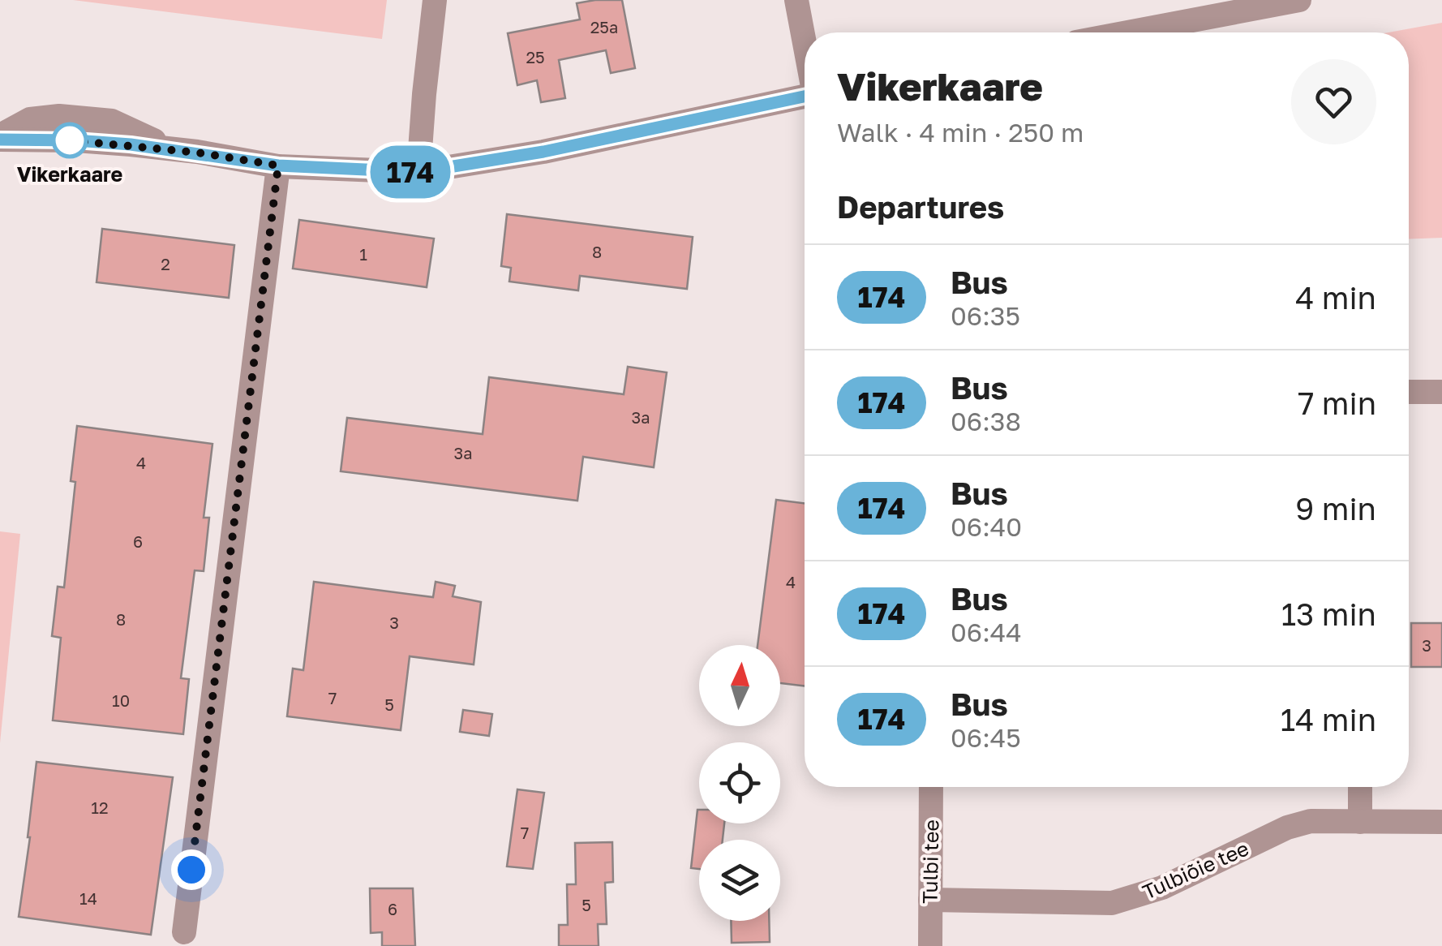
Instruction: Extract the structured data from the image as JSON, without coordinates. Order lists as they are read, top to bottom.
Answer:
{
  "streets": {
    "street": ["Tulbi tee", "Tulbiõie tee"]
  },
  "crossings": [
    ["Tulbi tee", "Tulbiõie tee"]
  ],
  "places": ["Vikerkaare"],
  "lines": ["bus line 174"],
  "house_numbers": [
    "25a",
    "25",
    "8",
    "1",
    "2",
    "3a",
    "3a",
    "4",
    "6",
    "4",
    "8",
    "3",
    "3",
    "7",
    "10",
    "5",
    "12",
    "7",
    "14",
    "5",
    "6"
  ],
  "north": "top",
  "page": {
    "on_map": "174",
    "heading": [
      ["Vikerkaare", "Walk · 4 min · 250 m"],
      "Departures"
    ],
    "list": [
      {
        "mark": "174",
        "name": "Bus",
        "note": "06:35",
        "value": "4 min"
      },
      {
        "mark": "174",
        "name": "Bus",
        "note": "06:38",
        "value": "7 min"
      },
      {
        "mark": "174",
        "name": "Bus",
        "note": "06:40",
        "value": "9 min"
      },
      {
        "mark": "174",
        "name": "Bus",
        "note": "06:44",
        "value": "13 min"
      },
      {
        "mark": "174",
        "name": "Bus",
        "note": "06:45",
        "value": "14 min"
      }
    ]
  }
}
